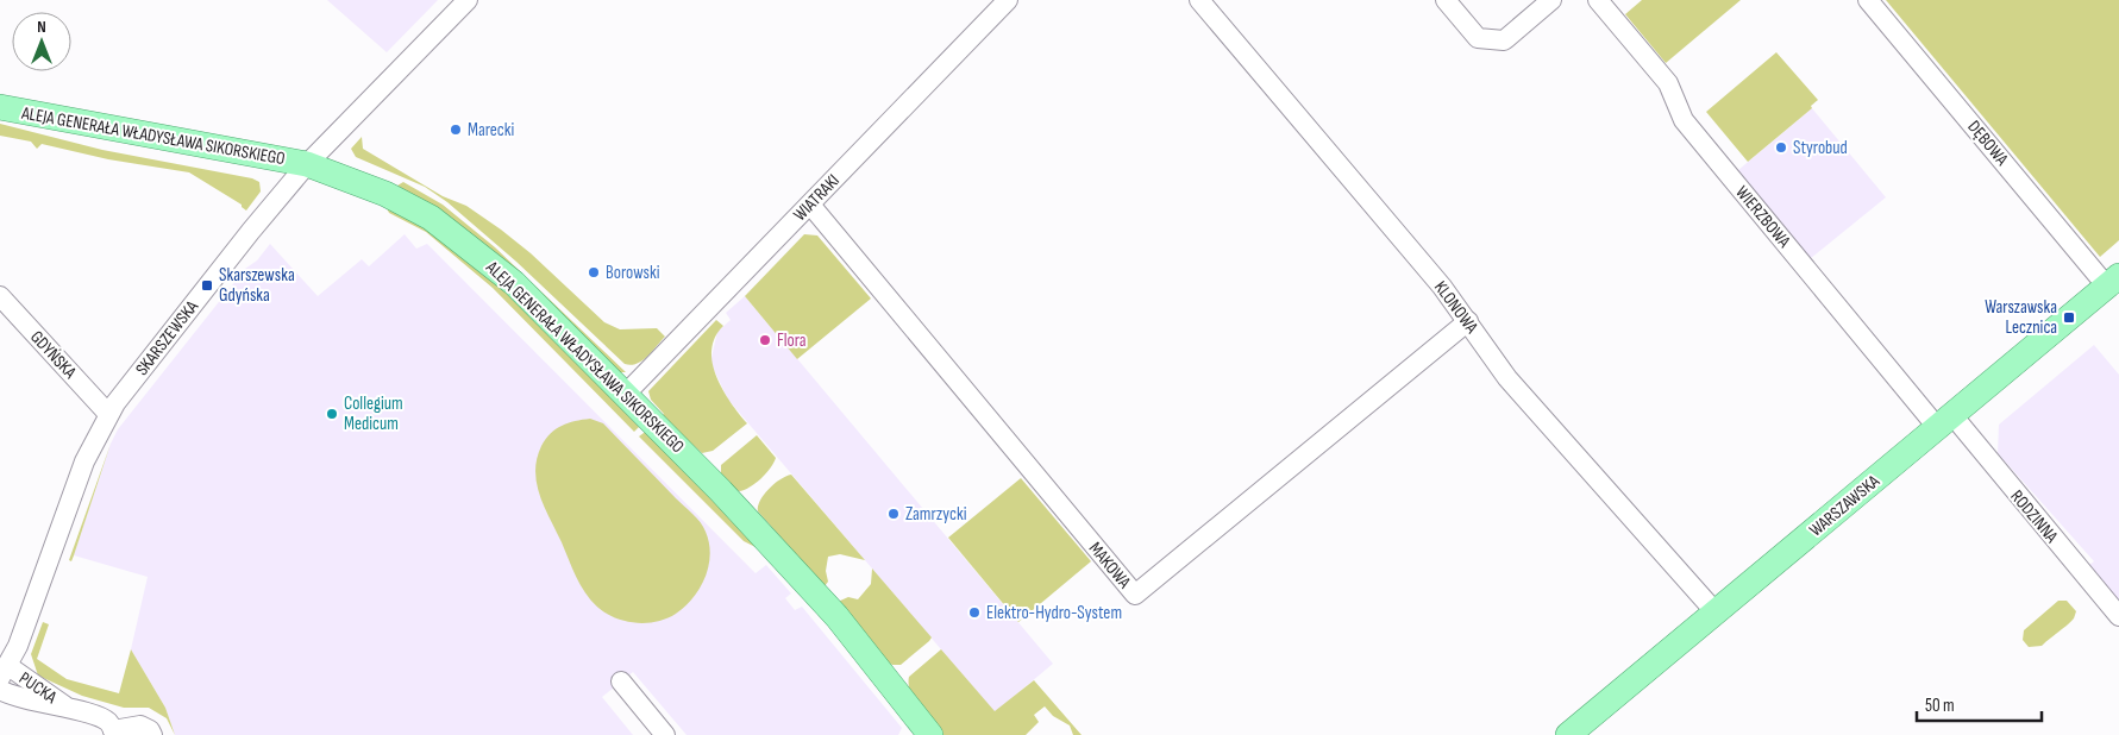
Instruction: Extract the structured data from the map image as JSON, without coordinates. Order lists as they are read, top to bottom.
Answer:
{
  "streets": {
    "main road": ["ALEJA GENERAŁA WŁADYSŁAWA SIKORSKIEGO", "WARSZAWSKA"],
    "street": [
      "DĘBOWA",
      "WIATRAKI",
      "WIERZBOWA",
      "KLONOWA",
      "SKARSZEWSKA",
      "GDYŃSKA",
      "RODZINNA",
      "MAKOWA",
      "PUCKA"
    ]
  },
  "crossings": [
    ["ALEJA GENERAŁA WŁADYSŁAWA SIKORSKIEGO", "WIATRAKI"],
    ["ALEJA GENERAŁA WŁADYSŁAWA SIKORSKIEGO", "SKARSZEWSKA"],
    ["DĘBOWA", "WARSZAWSKA"],
    ["WIATRAKI", "MAKOWA"],
    ["WIERZBOWA", "WARSZAWSKA"],
    ["WIERZBOWA", "RODZINNA"],
    ["KLONOWA", "WARSZAWSKA"],
    ["KLONOWA", "MAKOWA"],
    ["SKARSZEWSKA", "GDYŃSKA"],
    ["SKARSZEWSKA", "PUCKA"],
    ["WARSZAWSKA", "RODZINNA"]
  ],
  "places": {
    "other": [
      "Marecki",
      "Styrobud",
      "Borowski",
      "Flora",
      "Collegium Medicum",
      "Zamrzycki",
      "Elektro-Hydro-System"
    ],
    "transit": ["Skarszewska Gdyńska", "Warszawska Lecznica"]
  },
  "scale_bar": "50 m",
  "north": "top"
}
